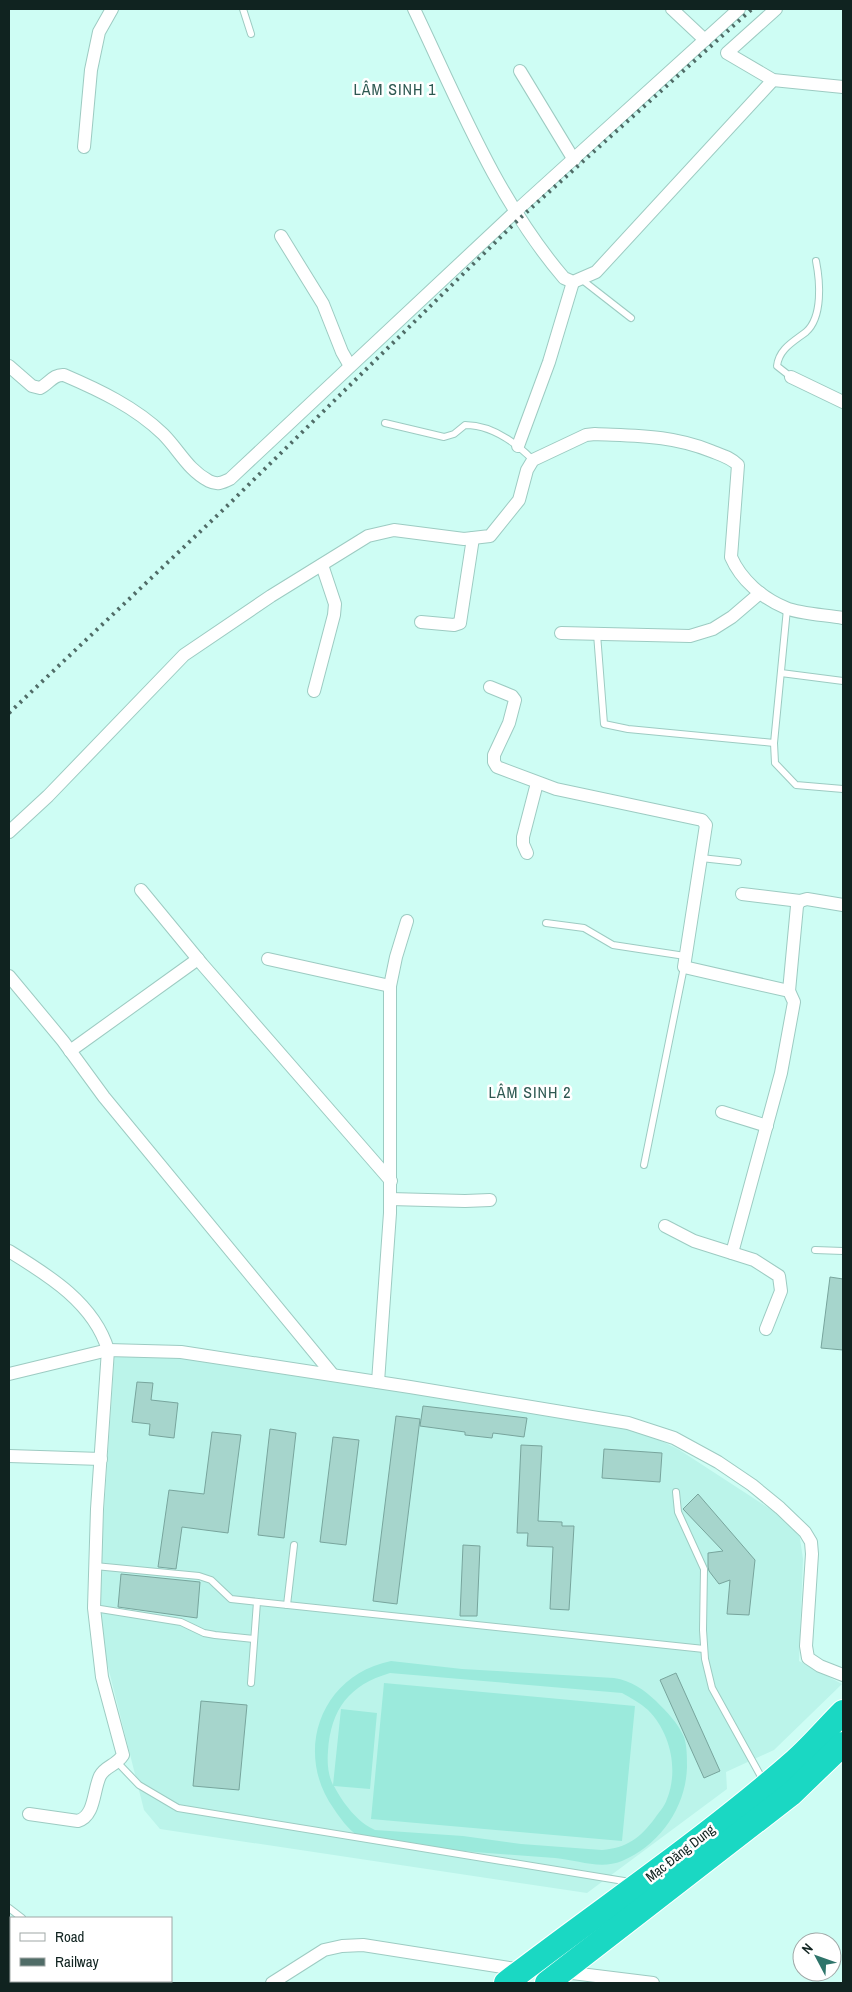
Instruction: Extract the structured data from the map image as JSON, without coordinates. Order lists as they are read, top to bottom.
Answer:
{
  "streets": {
    "highway": ["Mạc Đăng Dung"]
  },
  "districts": ["LÂM SINH 1", "LÂM SINH 2"],
  "legend": ["Road", "Railway"],
  "north": "top left"
}
